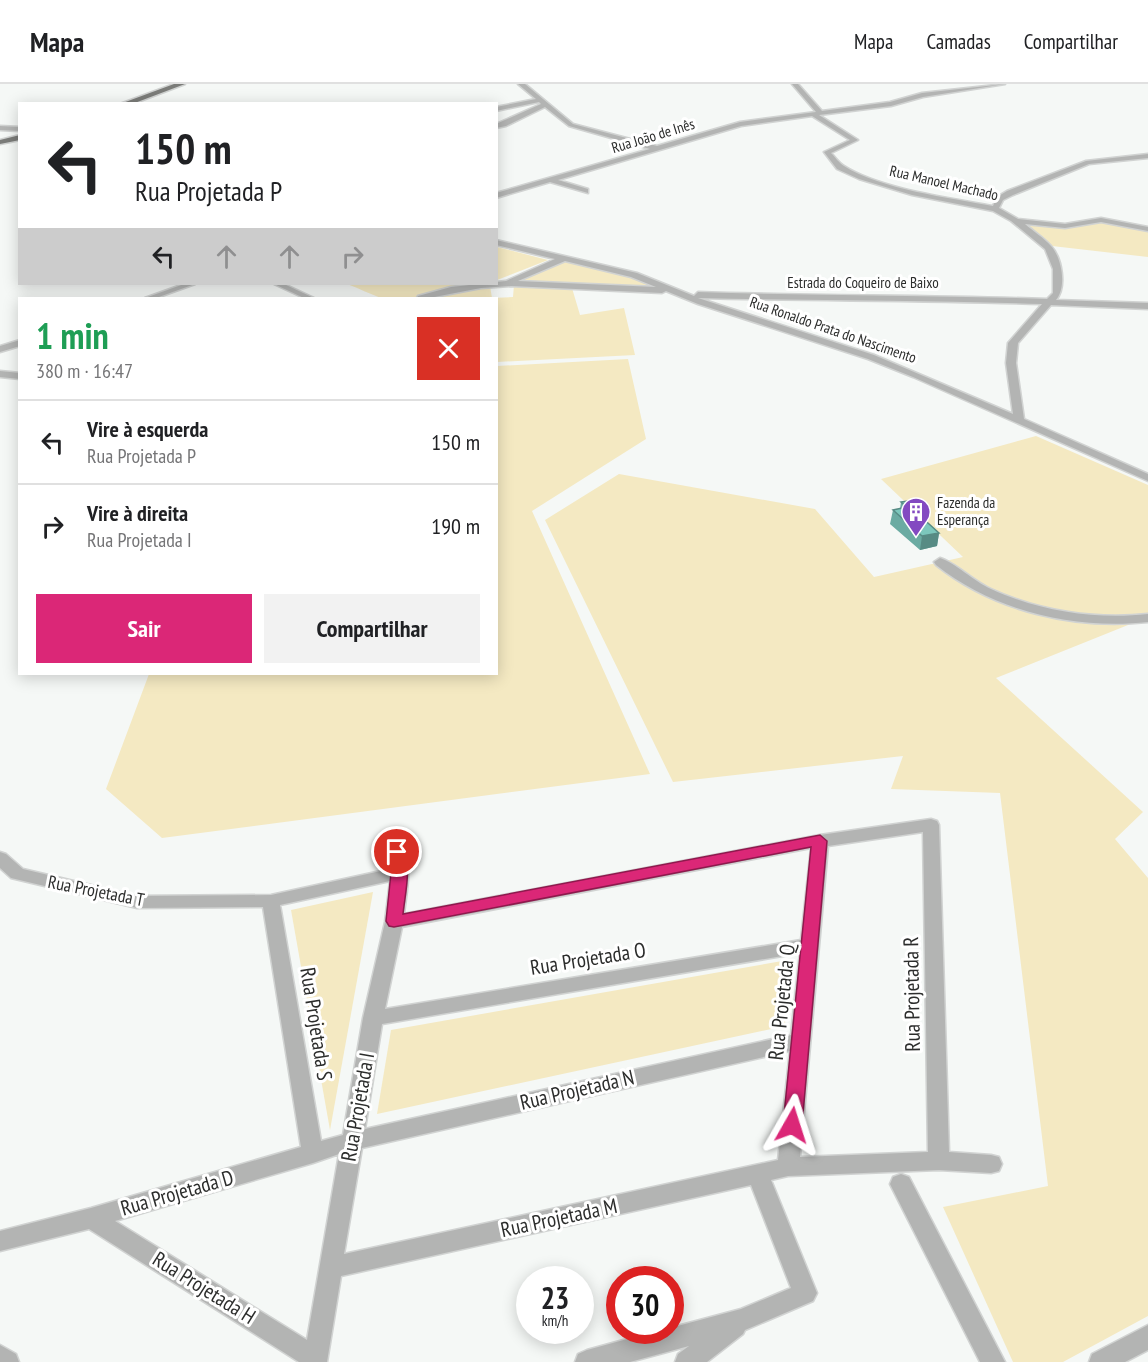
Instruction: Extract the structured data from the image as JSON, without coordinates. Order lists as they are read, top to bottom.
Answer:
{
  "streets": {
    "street": [
      "Rua João de Inês",
      "Rua Manoel Machado",
      "Estrada do Coqueiro de Baixo",
      "Rua Ronaldo Prata do Nascimento",
      "Rua Projetada T",
      "Rua Projetada O",
      "Rua Projetada R",
      "Rua Projetada Q",
      "Rua Projetada S",
      "Rua Projetada N",
      "Rua Projetada I",
      "Rua Projetada D",
      "Rua Projetada M",
      "Rua Projetada H"
    ]
  },
  "crossings": [
    ["Rua João de Inês", "Rua Manoel Machado"],
    ["Rua Manoel Machado", "Estrada do Coqueiro de Baixo"],
    ["Rua Manoel Machado", "Rua Ronaldo Prata do Nascimento"],
    ["Estrada do Coqueiro de Baixo", "Rua Ronaldo Prata do Nascimento"],
    ["Rua Projetada T", "Rua Projetada S"],
    ["Rua Projetada T", "Rua Projetada I"],
    ["Rua Projetada O", "Rua Projetada Q"],
    ["Rua Projetada O", "Rua Projetada I"],
    ["Rua Projetada R", "Rua Projetada Q"],
    ["Rua Projetada R", "Rua Projetada M"],
    ["Rua Projetada Q", "Rua Projetada N"],
    ["Rua Projetada Q", "Rua Projetada M"],
    ["Rua Projetada S", "Rua Projetada D"],
    ["Rua Projetada N", "Rua Projetada I"],
    ["Rua Projetada N", "Rua Projetada D"],
    ["Rua Projetada I", "Rua Projetada D"],
    ["Rua Projetada I", "Rua Projetada M"],
    ["Rua Projetada I", "Rua Projetada H"],
    ["Rua Projetada D", "Rua Projetada H"]
  ],
  "places": {
    "building": ["Fazenda da Esperança"]
  },
  "page": {
    "header": "Mapa",
    "nav": ["Mapa", "Camadas", "Compartilhar"],
    "turn": ["150 m", "Rua Projetada P"],
    "heading": ["1 min", "380 m · 16:47"],
    "list": [
      {
        "name": "Vire à esquerda",
        "note": "Rua Projetada P",
        "value": "150 m"
      },
      {
        "name": "Vire à direita",
        "note": "Rua Projetada I",
        "value": "190 m"
      }
    ],
    "buttons": ["Sair", "Compartilhar"],
    "speed": "23 km/h",
    "limit": "30"
  }
}
